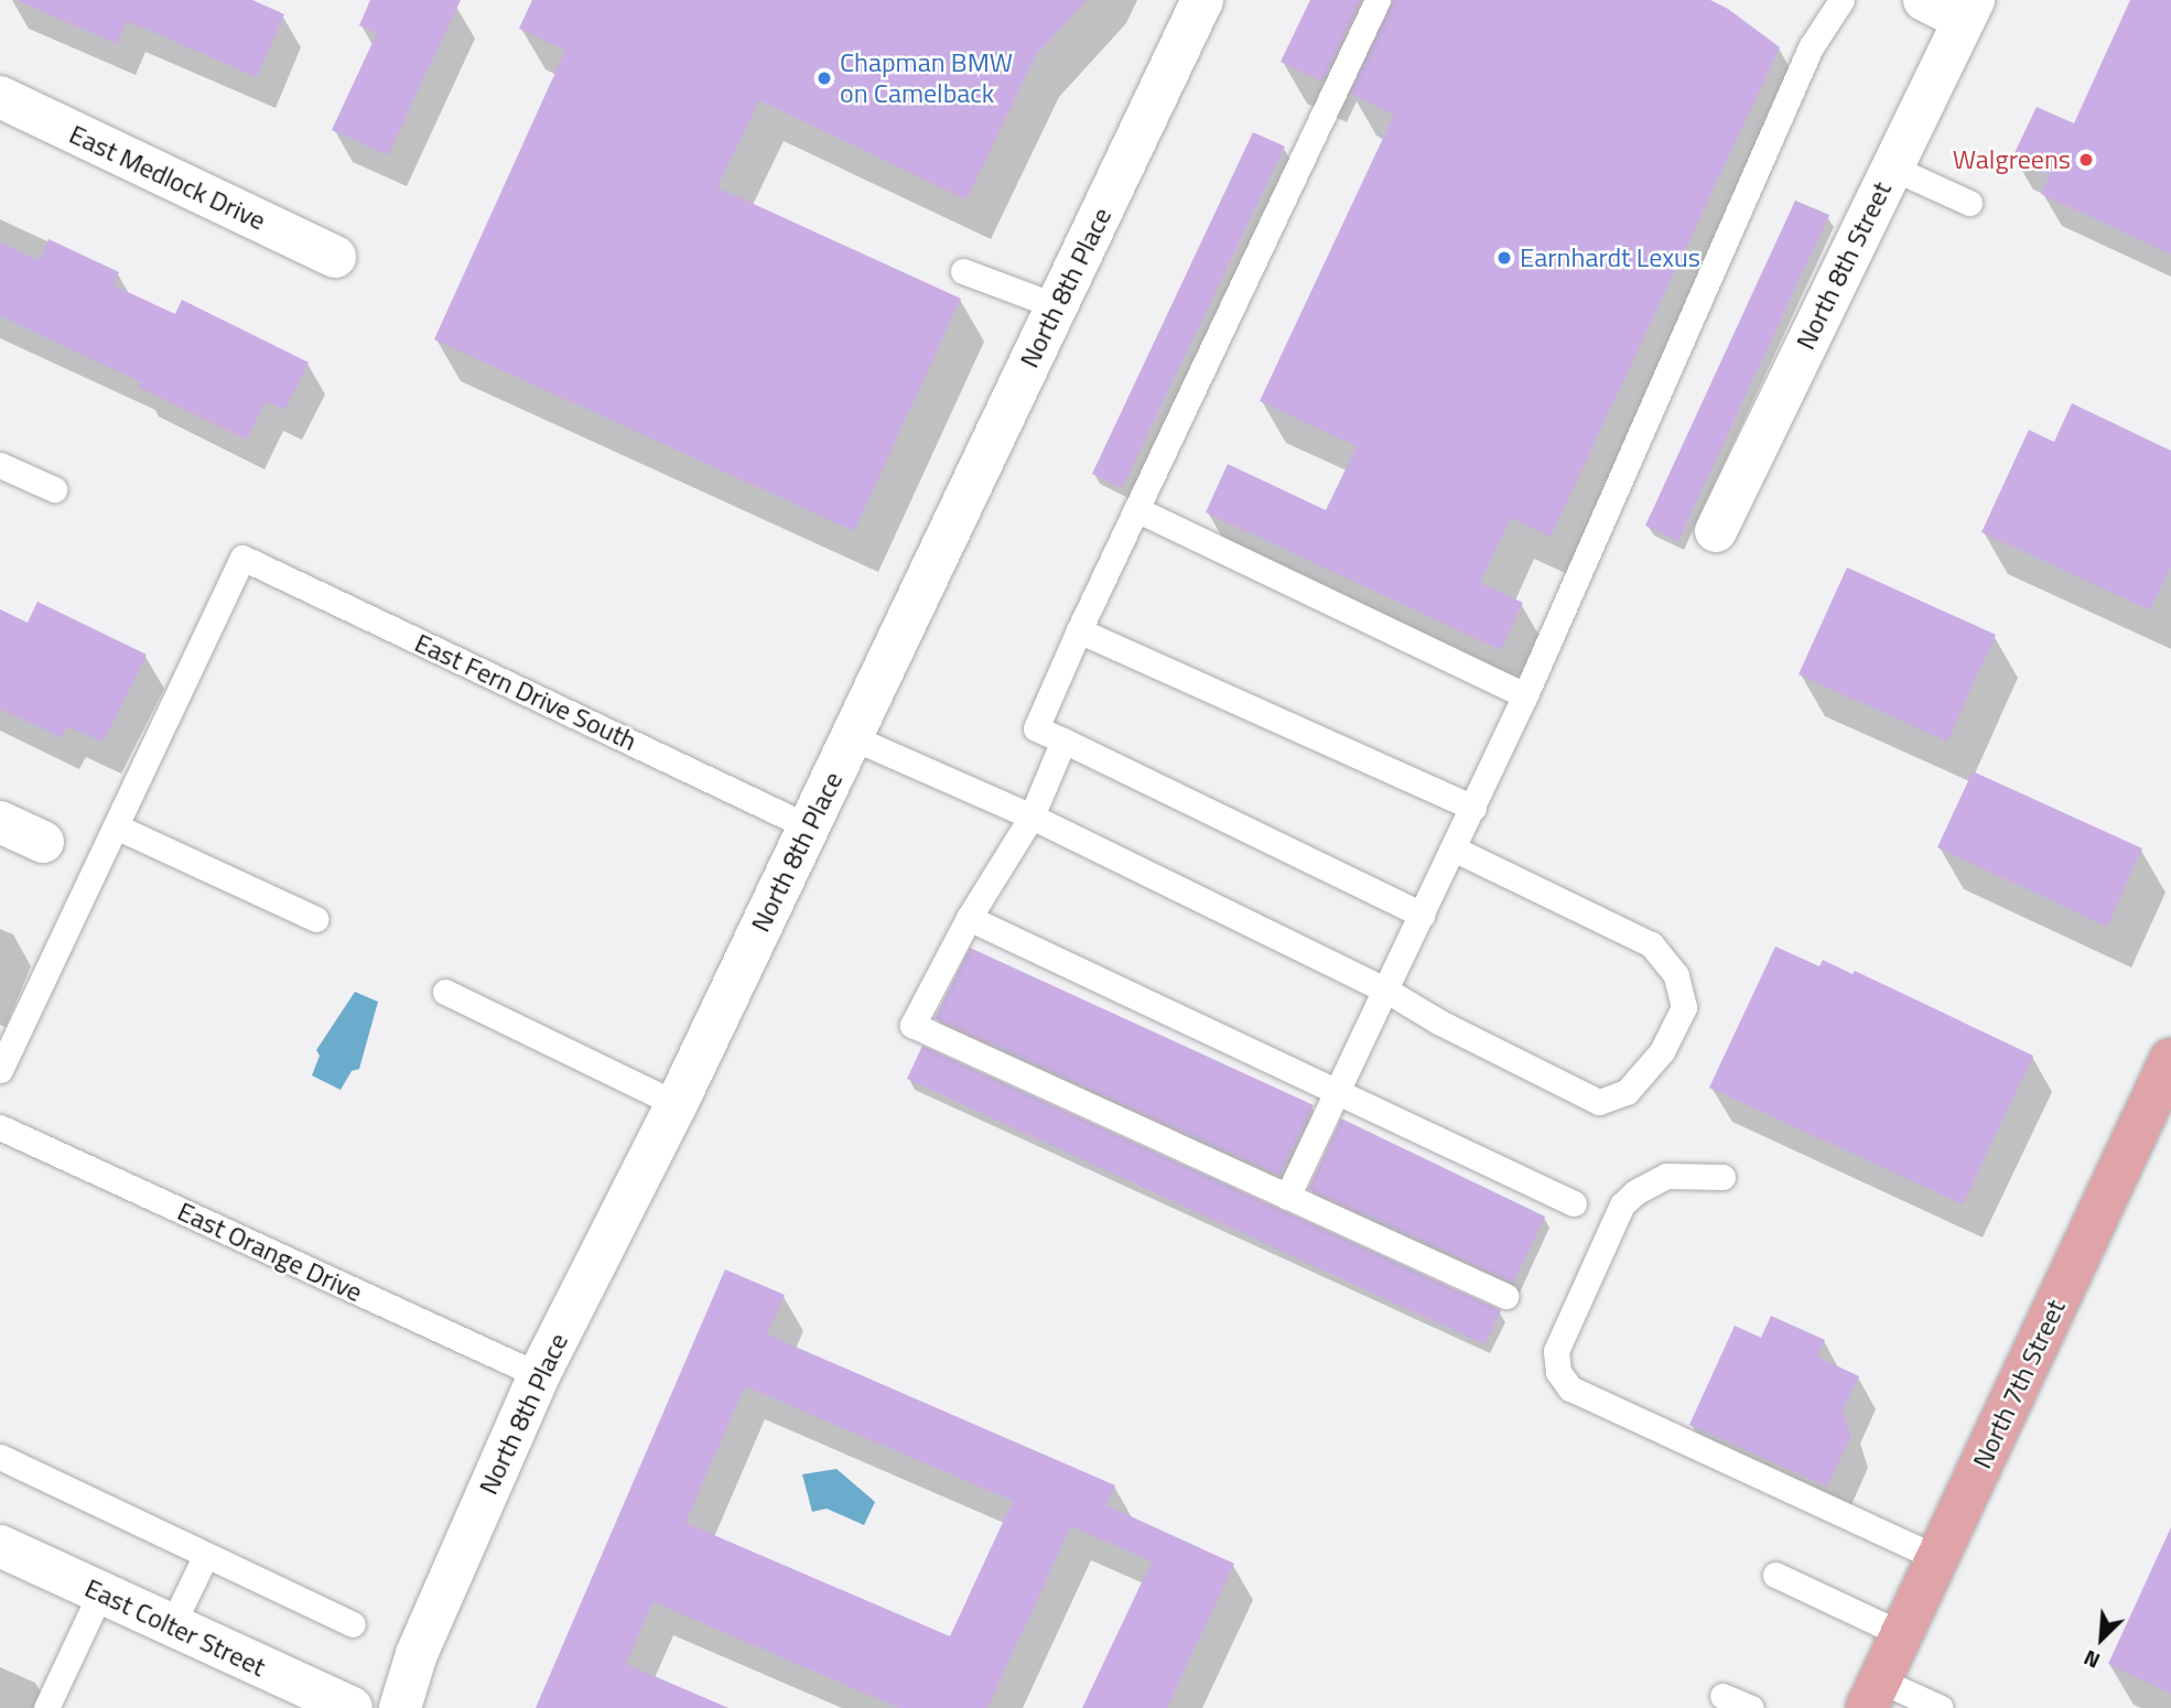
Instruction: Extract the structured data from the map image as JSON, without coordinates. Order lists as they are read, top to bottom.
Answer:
{
  "streets": {
    "main road": ["North 7th Street"],
    "street": [
      "East Medlock Drive",
      "North 8th Street",
      "North 8th Place",
      "East Colter Street"
    ],
    "lane": ["East Fern Drive South", "East Orange Drive"]
  },
  "crossings": [
    ["North 8th Place", "East Fern Drive South"],
    ["North 8th Place", "East Orange Drive"]
  ],
  "places": ["Chapman BMW on Camelback", "Walgreens", "Earnhardt Lexus"],
  "north": "bottom left"
}
